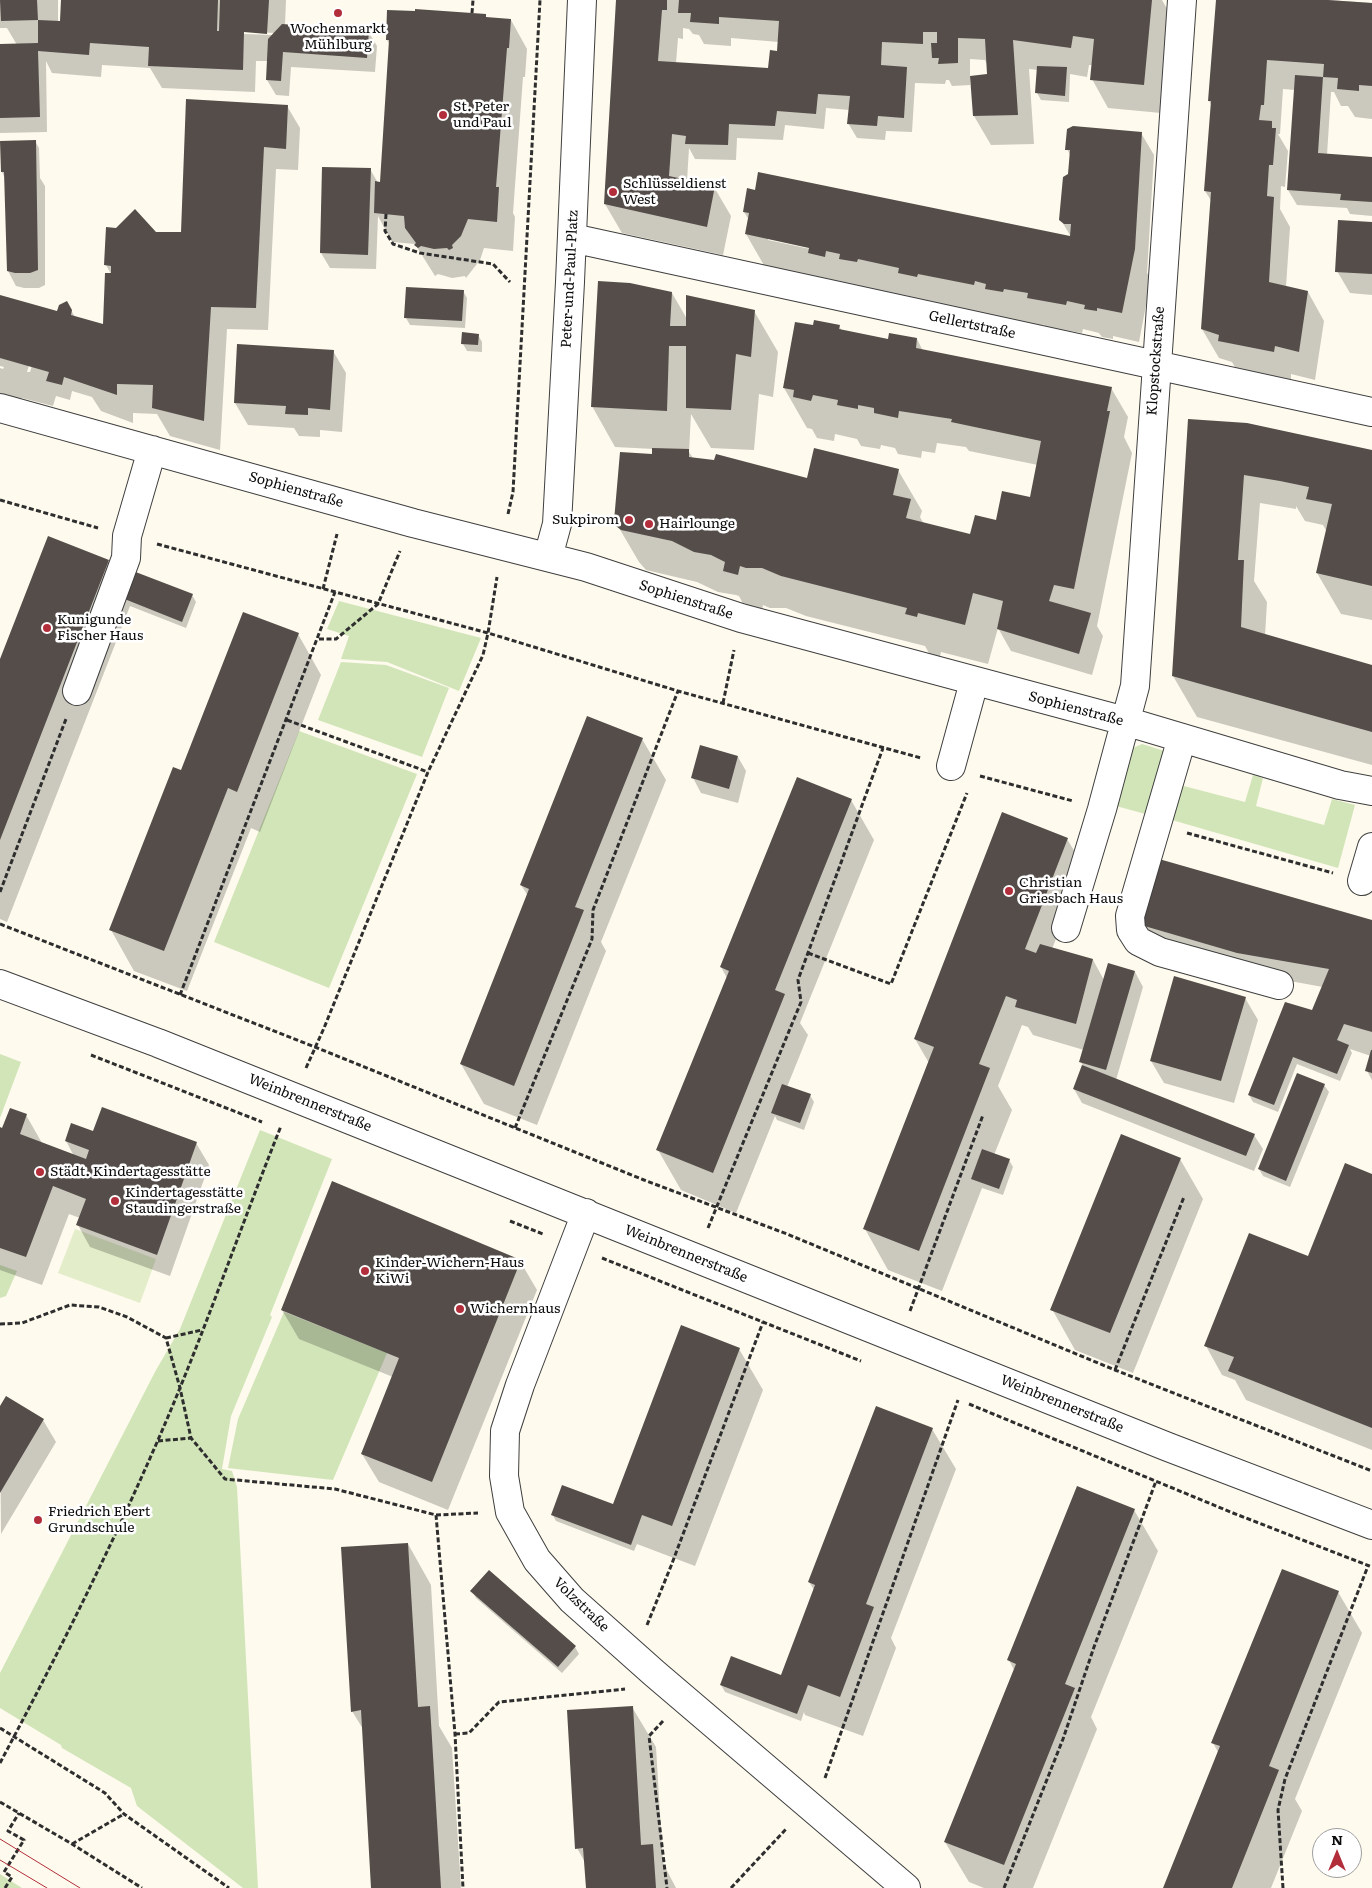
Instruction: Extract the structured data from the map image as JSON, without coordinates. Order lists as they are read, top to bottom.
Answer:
{
  "streets": {
    "street": [
      "Peter-und-Paul-Platz",
      "Gellertstraße",
      "Klopstockstraße",
      "Sophienstraße",
      "Weinbrennerstraße",
      "Volzstraße"
    ]
  },
  "crossings": [
    ["Peter-und-Paul-Platz", "Gellertstraße"],
    ["Peter-und-Paul-Platz", "Sophienstraße"],
    ["Gellertstraße", "Klopstockstraße"],
    ["Klopstockstraße", "Sophienstraße"],
    ["Weinbrennerstraße", "Volzstraße"]
  ],
  "places": [
    "Wochenmarkt Mühlburg",
    "St. Peter und Paul",
    "Schlüsseldienst West",
    "Sukpirom",
    "Hairlounge",
    "Kunigunde Fischer Haus",
    "Christian Griesbach Haus",
    "Städt. Kindertagesstätte",
    "Kindertagesstätte Staudingerstraße",
    "Kinder-Wichern-Haus KiWi",
    "Wichernhaus",
    "Friedrich Ebert Grundschule"
  ],
  "north": "top"
}
